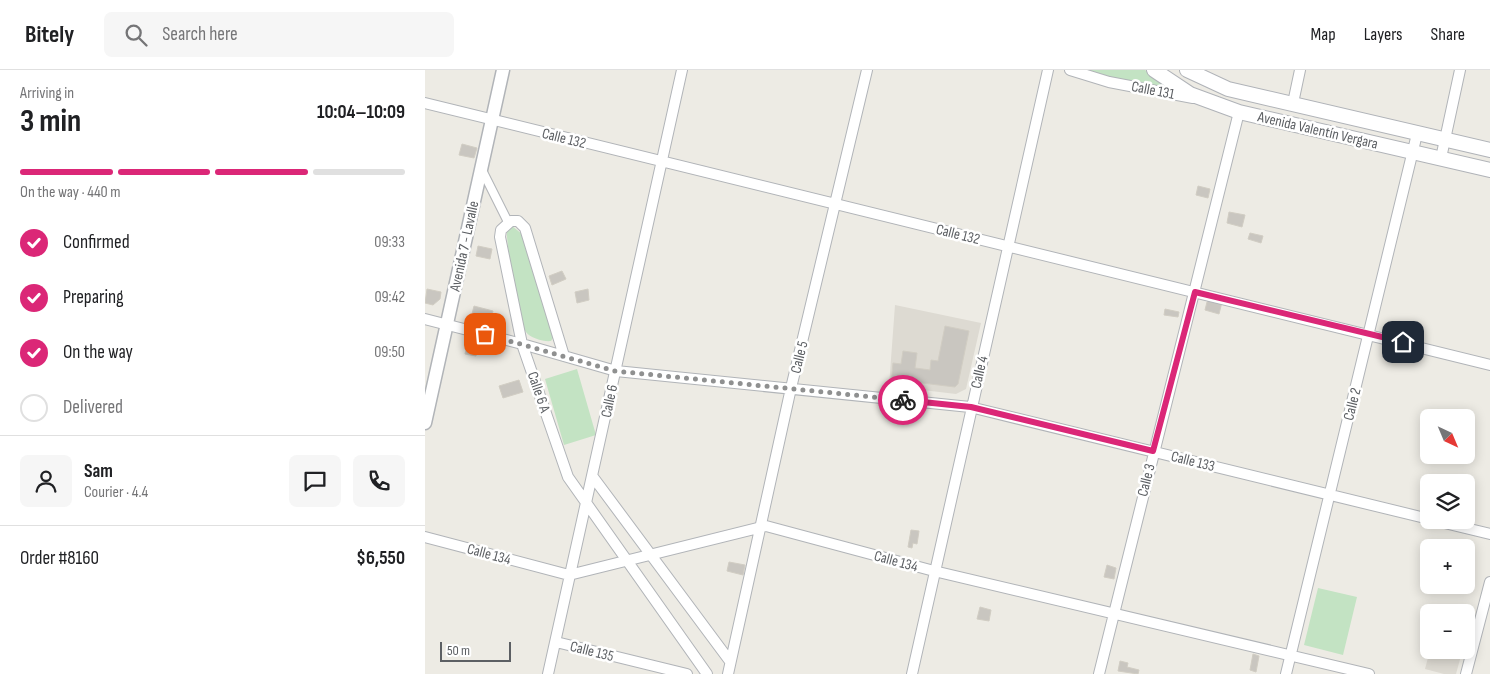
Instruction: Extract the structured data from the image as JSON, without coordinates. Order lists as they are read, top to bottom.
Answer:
{
  "streets": {
    "main road": ["Avenida Valentín Vergara"],
    "street": [
      "Calle 131",
      "Calle 132",
      "Avenida 7 - Lavalle",
      "Calle 5",
      "Calle 4",
      "Calle 6 A",
      "Calle 6",
      "Calle 2",
      "Calle 133",
      "Calle 3",
      "Calle 134",
      "Calle 135"
    ]
  },
  "crossings": [
    ["Calle 131", "Avenida Valentín Vergara"],
    ["Avenida Valentín Vergara", "Calle 2"],
    ["Avenida Valentín Vergara", "Calle 3"],
    ["Calle 132", "Avenida 7 - Lavalle"],
    ["Calle 132", "Calle 5"],
    ["Calle 132", "Calle 4"],
    ["Calle 132", "Calle 6"],
    ["Calle 132", "Calle 2"],
    ["Calle 132", "Calle 3"],
    ["Avenida 7 - Lavalle", "Calle 133"],
    ["Calle 5", "Calle 133"],
    ["Calle 5", "Calle 134"],
    ["Calle 4", "Calle 133"],
    ["Calle 4", "Calle 134"],
    ["Calle 6 A", "Calle 6"],
    ["Calle 6 A", "Calle 133"],
    ["Calle 6 A", "Calle 134"],
    ["Calle 6", "Calle 133"],
    ["Calle 6", "Calle 134"],
    ["Calle 6", "Calle 135"],
    ["Calle 2", "Calle 133"],
    ["Calle 2", "Calle 134"],
    ["Calle 133", "Calle 3"],
    ["Calle 3", "Calle 134"]
  ],
  "scale_bar": "50 m",
  "north": "bottom right",
  "page": {
    "header": "Bitely",
    "search": "Search here",
    "nav": ["Map", "Layers", "Share"],
    "heading": ["3 min", "Arriving in", "10:04–10:09"],
    "panel": [
      "Sam",
      "Courier · 4.4",
      "Order #8160",
      "$6,550"
    ],
    "bar": "On the way · 440 m",
    "list": [
      ["Confirmed", "09:33"],
      ["Preparing", "09:42"],
      ["On the way", "09:50"],
      "Delivered"
    ],
    "map_buttons": ["+", "−"],
    "scale": "50 m"
  }
}
